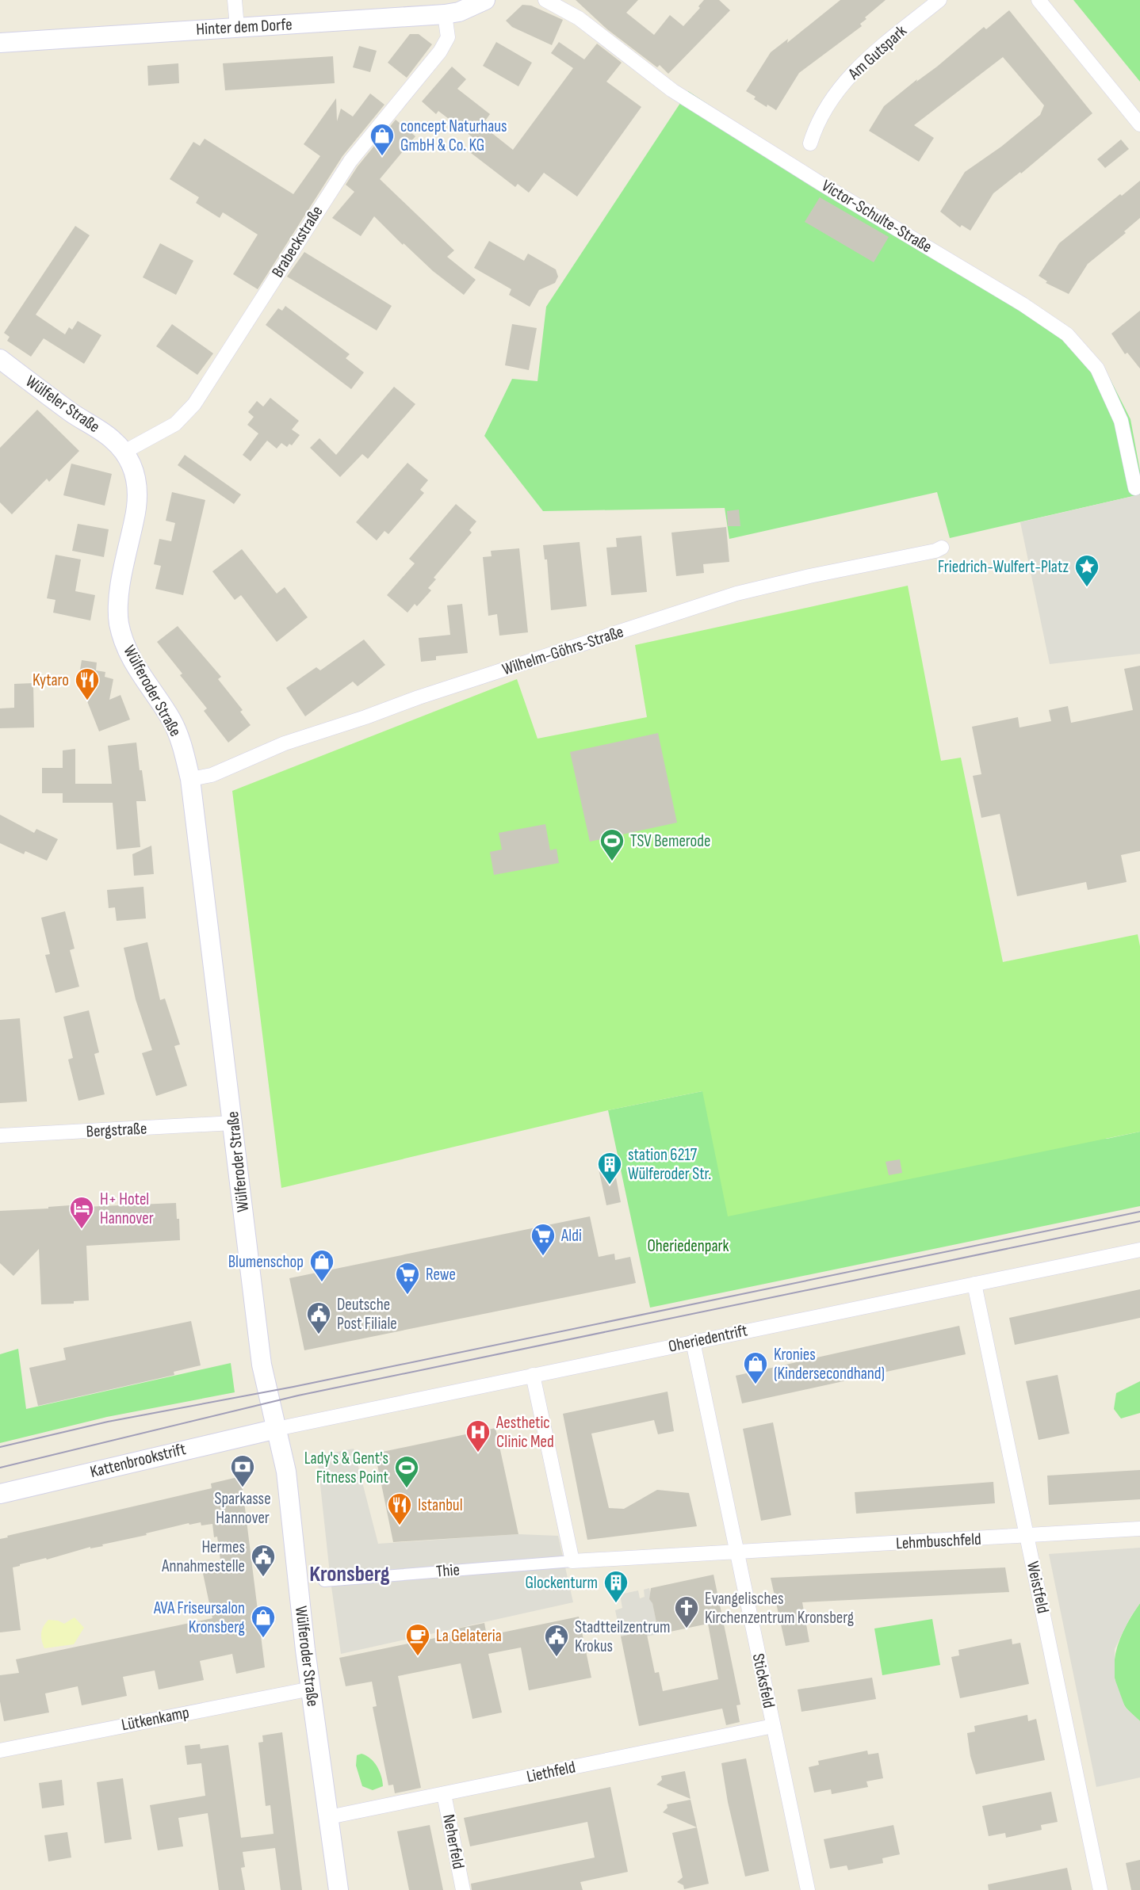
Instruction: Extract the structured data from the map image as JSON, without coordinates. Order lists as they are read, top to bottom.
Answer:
{
  "streets": {
    "main road": [
      "Hinter dem Dorfe",
      "Wülfeler Straße",
      "Wülferoder Straße",
      "Kattenbrookstrift"
    ],
    "street": [
      "Am Gutspark",
      "Victor-Schulte-Straße",
      "Brabeckstraße",
      "Wilhelm-Göhrs-Straße",
      "Bergstraße",
      "Oheriedentrift",
      "Lehmbuschfeld",
      "Thie",
      "Weistfeld",
      "Sticksfeld",
      "Lütkenkamp",
      "Liethfeld",
      "Neherfeld"
    ]
  },
  "crossings": [
    ["Hinter dem Dorfe", "Brabeckstraße"],
    ["Brabeckstraße", "Wülfeler Straße"],
    ["Brabeckstraße", "Wülferoder Straße"],
    ["Wülfeler Straße", "Wülferoder Straße"],
    ["Wilhelm-Göhrs-Straße", "Wülferoder Straße"],
    ["Wülferoder Straße", "Bergstraße"],
    ["Wülferoder Straße", "Oheriedentrift"],
    ["Wülferoder Straße", "Kattenbrookstrift"],
    ["Wülferoder Straße", "Lütkenkamp"],
    ["Wülferoder Straße", "Liethfeld"],
    ["Oheriedentrift", "Kattenbrookstrift"],
    ["Oheriedentrift", "Weistfeld"],
    ["Oheriedentrift", "Sticksfeld"],
    ["Lehmbuschfeld", "Thie"],
    ["Lehmbuschfeld", "Weistfeld"],
    ["Lehmbuschfeld", "Sticksfeld"],
    ["Thie", "Sticksfeld"],
    ["Sticksfeld", "Liethfeld"],
    ["Liethfeld", "Neherfeld"]
  ],
  "districts": ["Kronsberg"],
  "parks": ["Oheriedenpark"],
  "places": {
    "shop": [
      "concept Naturhaus GmbH & Co. KG",
      "Blumenschop",
      "Kronies (Kindersecondhand)",
      "AVA Friseursalon Kronsberg"
    ],
    "place": ["Friedrich-Wulfert-Platz"],
    "restaurant": ["Kytaro", "Istanbul"],
    "sports": ["TSV Bemerode", "Lady's & Gent's Fitness Point"],
    "building": ["station 6217 Wülferoder Str.", "Glockenturm"],
    "hotel": ["H+ Hotel Hannover"],
    "supermarket": ["Aldi", "Rewe"],
    "public building": ["Deutsche Post Filiale", "Hermes Annahmestelle", "Stadtteilzentrum Krokus"],
    "hospital": ["Aesthetic Clinic Med"],
    "bank": ["Sparkasse Hannover"],
    "church": ["Evangelisches Kirchenzentrum Kronsberg"],
    "cafe": ["La Gelateria"]
  }
}
